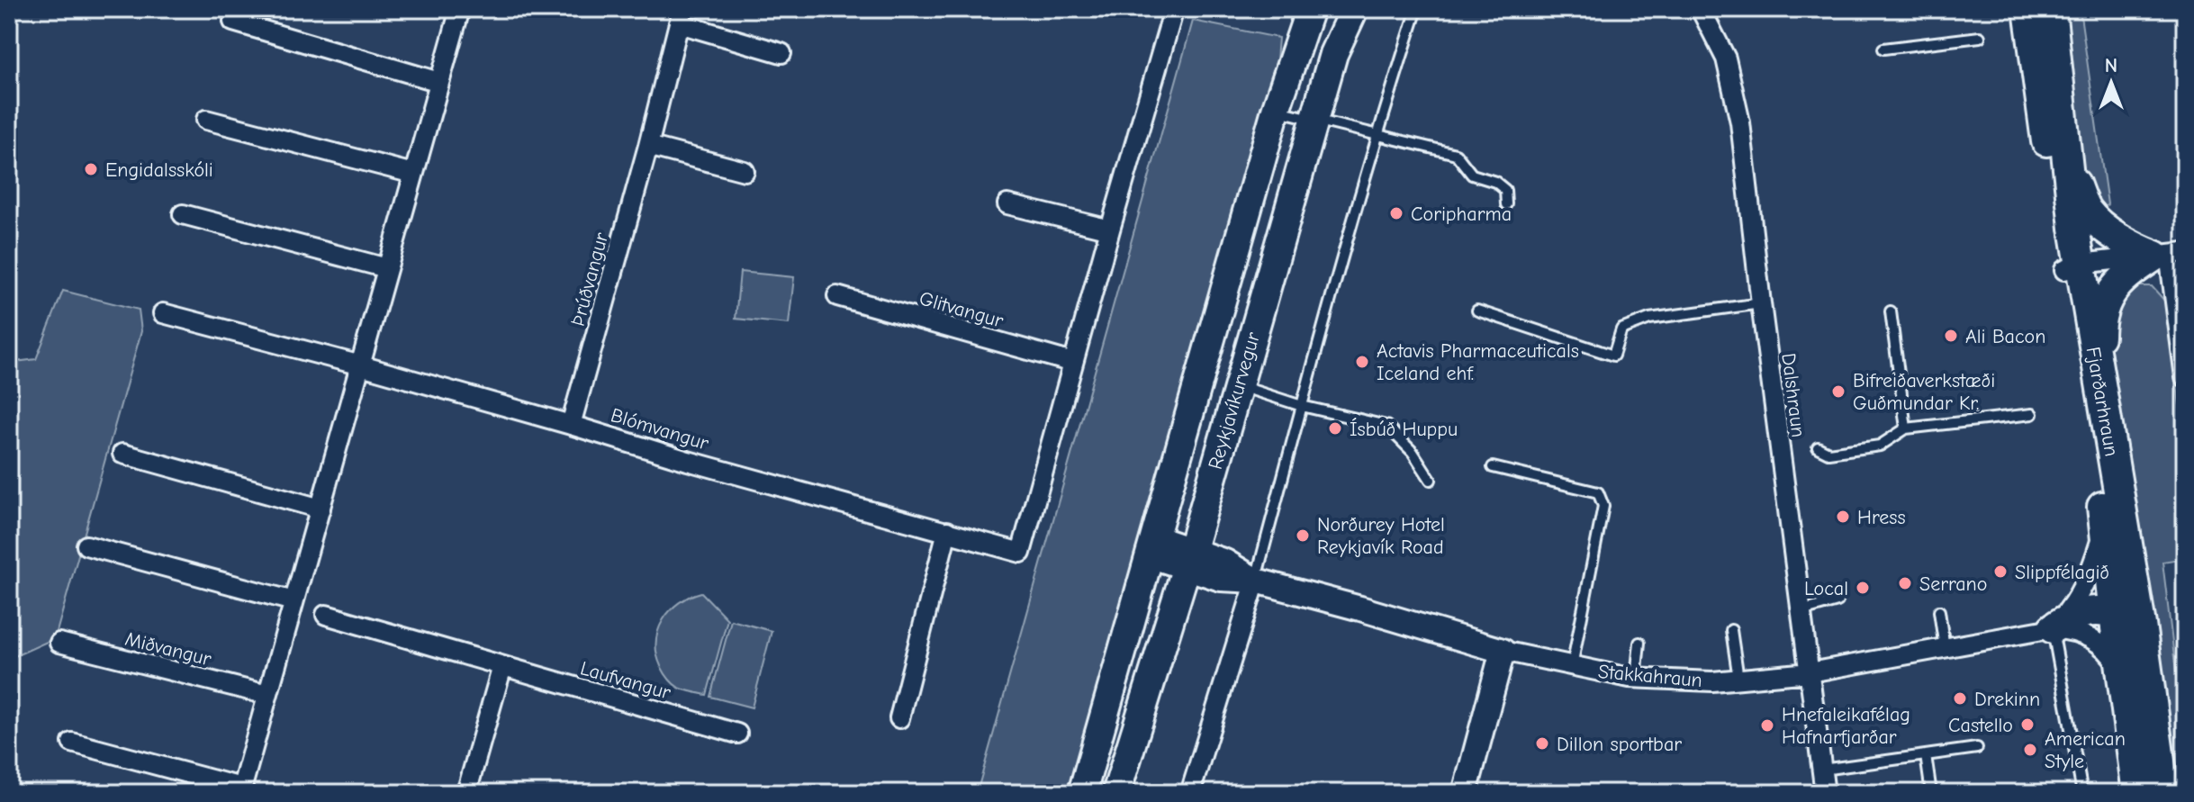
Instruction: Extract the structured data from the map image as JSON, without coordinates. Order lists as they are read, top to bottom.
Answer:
{
  "streets": {
    "main road": ["Reykjavíkurvegur", "Fjarðarhraun"],
    "street": [
      "Þrúðvangur",
      "Glitvangur",
      "Dalshraun",
      "Blómvangur",
      "Miðvangur",
      "Stakkahraun",
      "Laufvangur"
    ]
  },
  "crossings": [
    ["Þrúðvangur", "Blómvangur"],
    ["Glitvangur", "Blómvangur"],
    ["Dalshraun", "Stakkahraun"],
    ["Reykjavíkurvegur", "Stakkahraun"],
    ["Fjarðarhraun", "Stakkahraun"]
  ],
  "places": [
    "Engidalsskóli",
    "Coripharma",
    "Ali Bacon",
    "Actavis Pharmaceuticals Iceland ehf.",
    "Bifreiðaverkstæði Guðmundar Kr.",
    "Ísbúð Huppu",
    "Hress",
    "Norðurey Hotel Reykjavík Road",
    "Slippfélagið",
    "Serrano",
    "Local",
    "Drekinn",
    "Castello",
    "Hnefaleikafélag Hafnarfjarðar",
    "Dillon sportbar",
    "American Style"
  ],
  "north": "top"
}
